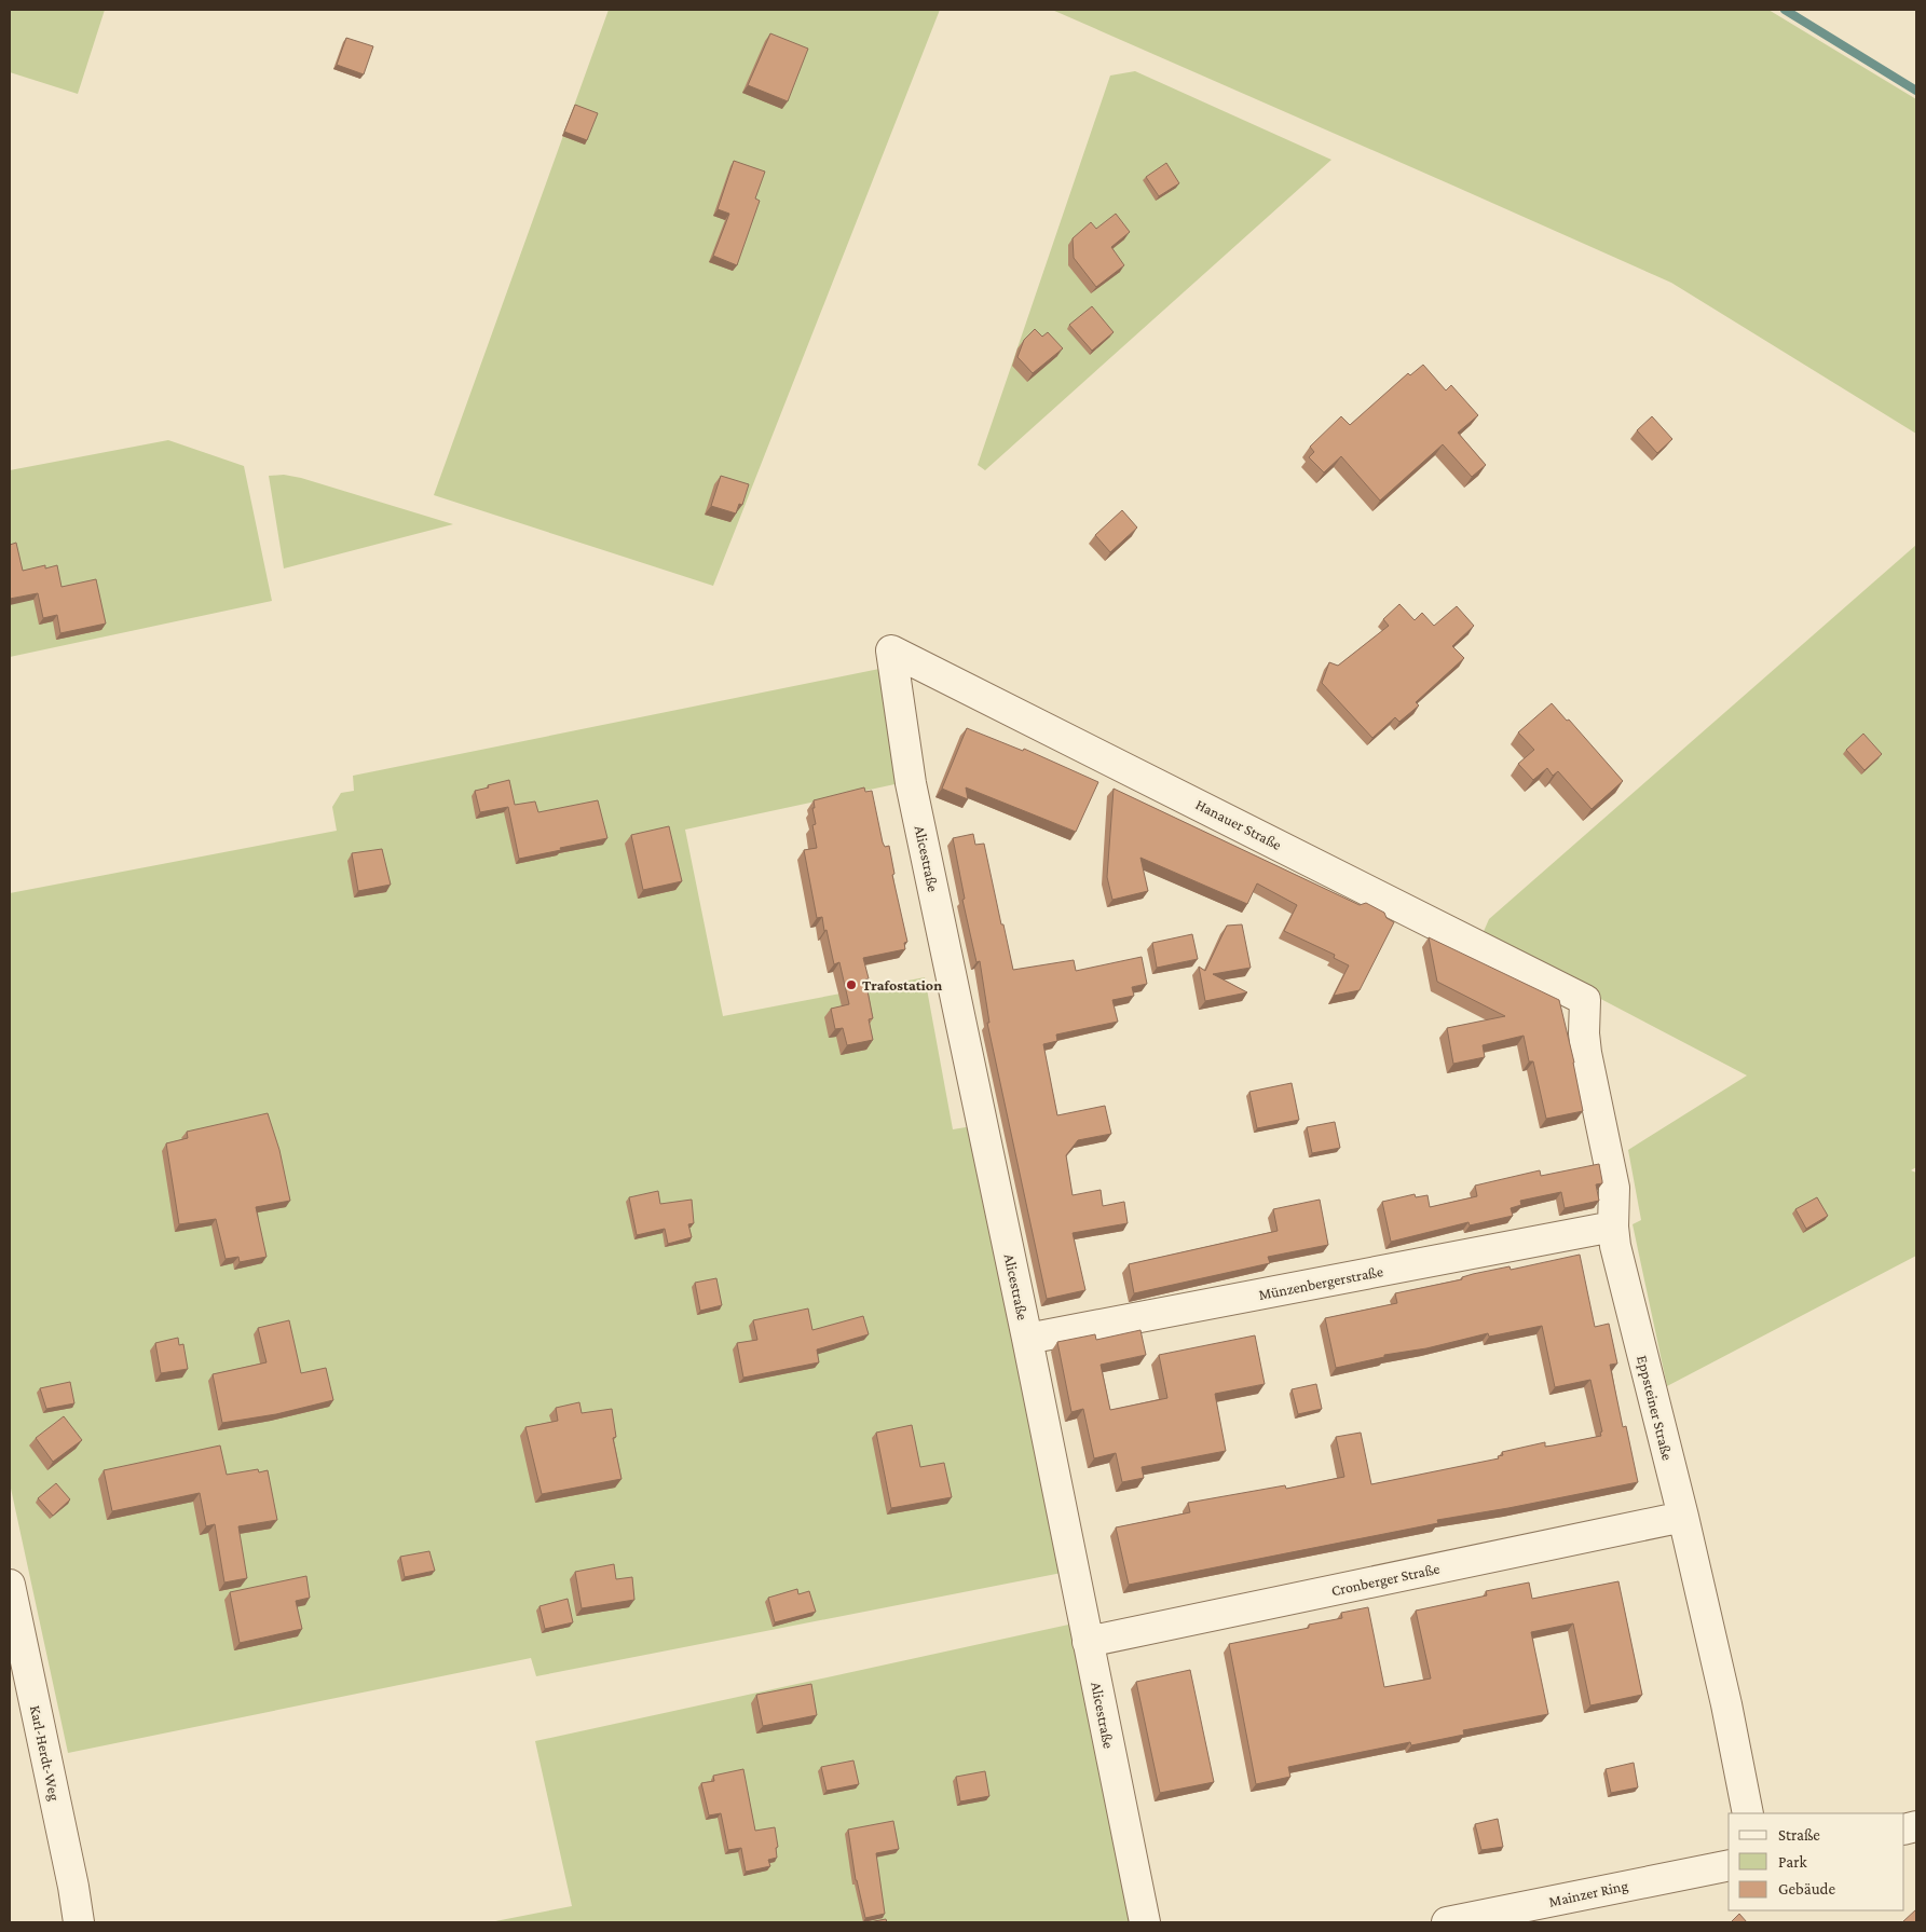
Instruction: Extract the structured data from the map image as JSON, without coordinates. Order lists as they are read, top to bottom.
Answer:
{
  "streets": {
    "street": [
      "Hanauer Straße",
      "Alicestraße",
      "Münzenbergerstraße",
      "Eppsteiner Straße",
      "Cronberger Straße",
      "Karl-Herdt-Weg",
      "Mainzer Ring"
    ]
  },
  "crossings": [
    ["Hanauer Straße", "Alicestraße"],
    ["Hanauer Straße", "Eppsteiner Straße"],
    ["Alicestraße", "Münzenbergerstraße"],
    ["Alicestraße", "Cronberger Straße"],
    ["Münzenbergerstraße", "Eppsteiner Straße"],
    ["Eppsteiner Straße", "Cronberger Straße"]
  ],
  "places": ["Trafostation"],
  "legend": ["Straße", "Park", "Gebäude"]
}
